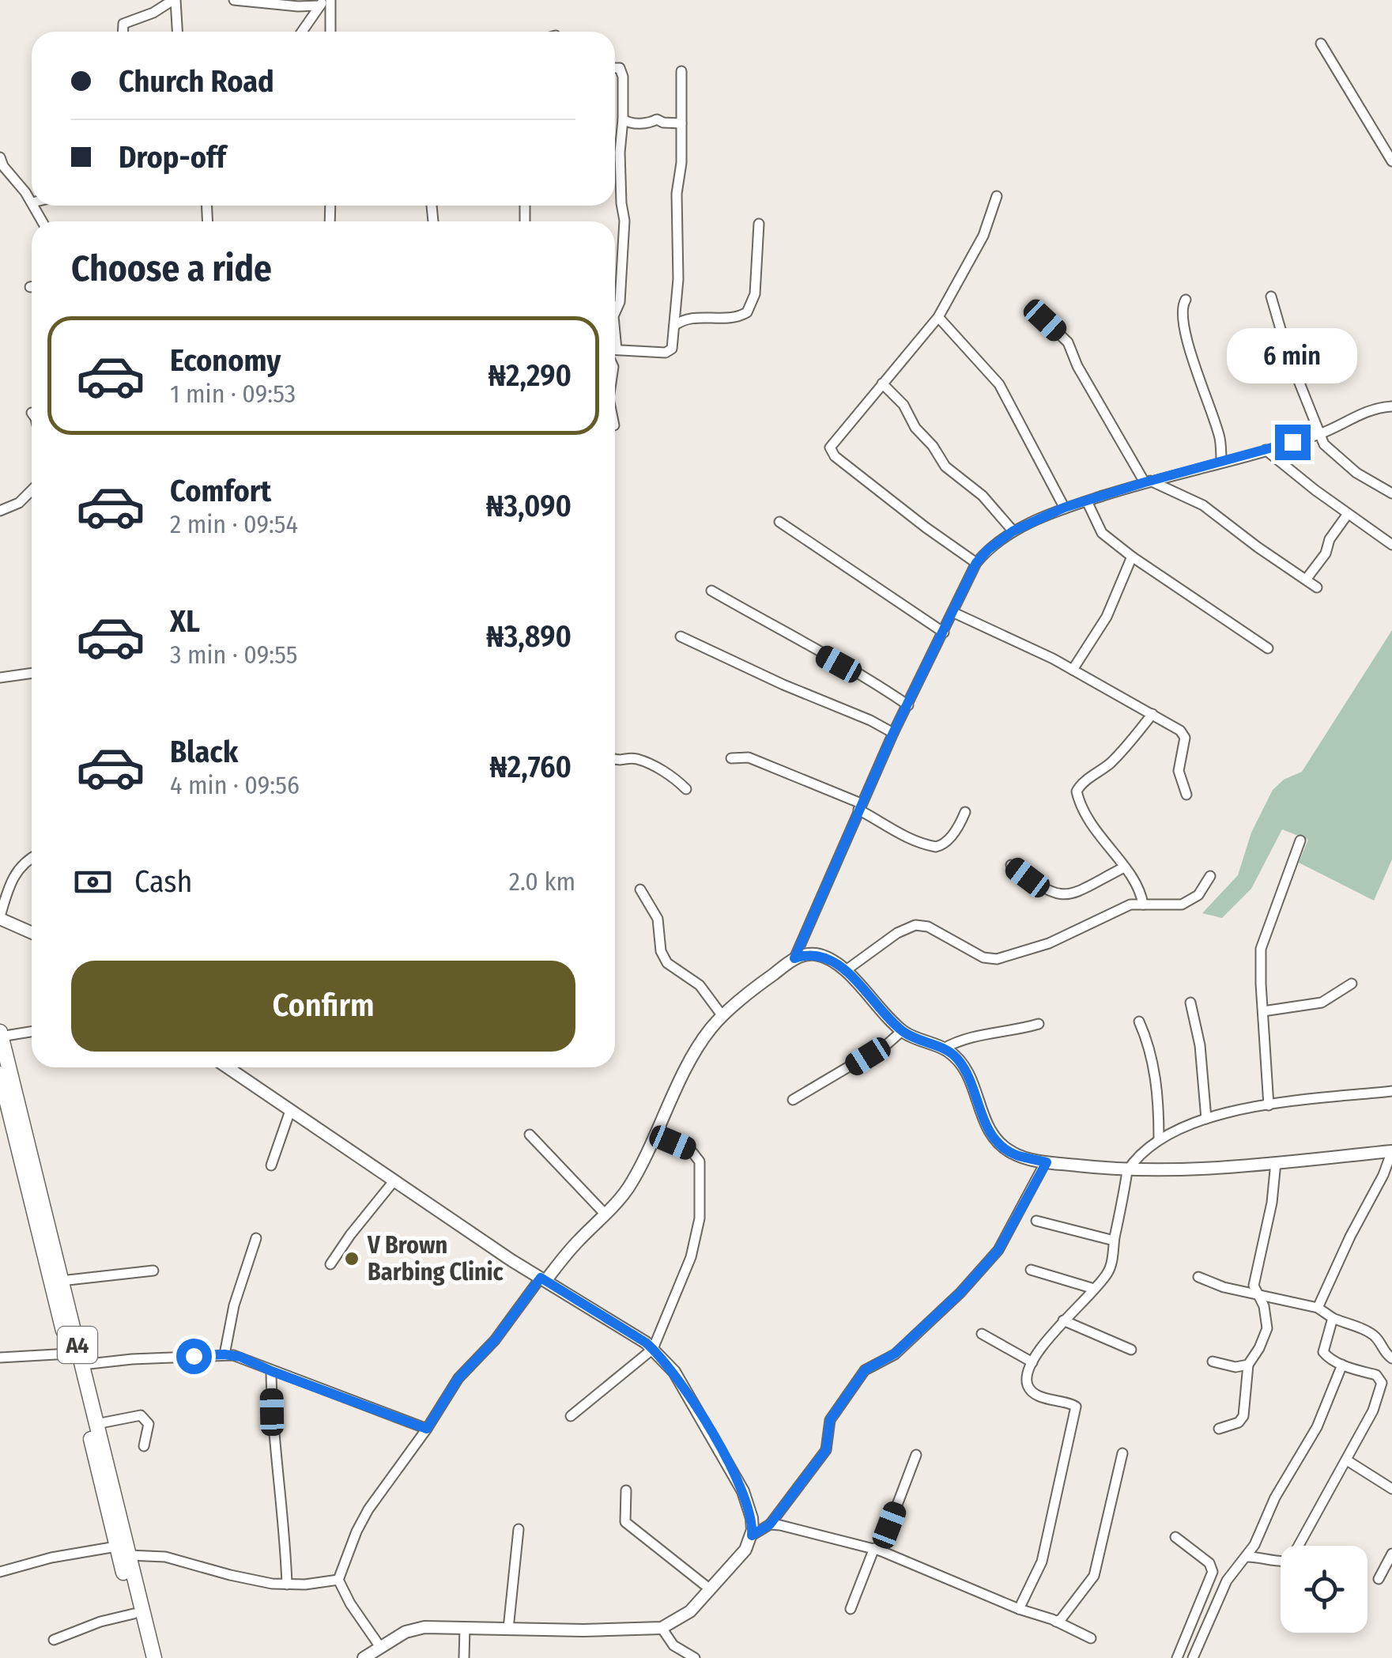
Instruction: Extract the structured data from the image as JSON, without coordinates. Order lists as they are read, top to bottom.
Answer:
{
  "streets": {
    "highway": ["A4"]
  },
  "places": ["V Brown Barbing Clinic"],
  "page": {
    "banner": ["Church Road", "Drop-off"],
    "heading": "Choose a ride",
    "list": [
      {
        "name": "Economy",
        "note": "1 min · 09:53",
        "value": "₦2,290"
      },
      {
        "name": "Comfort",
        "note": "2 min · 09:54",
        "value": "₦3,090"
      },
      {
        "name": "XL",
        "note": "3 min · 09:55",
        "value": "₦3,890"
      },
      {
        "name": "Black",
        "note": "4 min · 09:56",
        "value": "₦2,760"
      }
    ],
    "bubble": "6 min",
    "pay": ["Cash", "2.0 km"],
    "buttons": "Confirm"
  }
}
